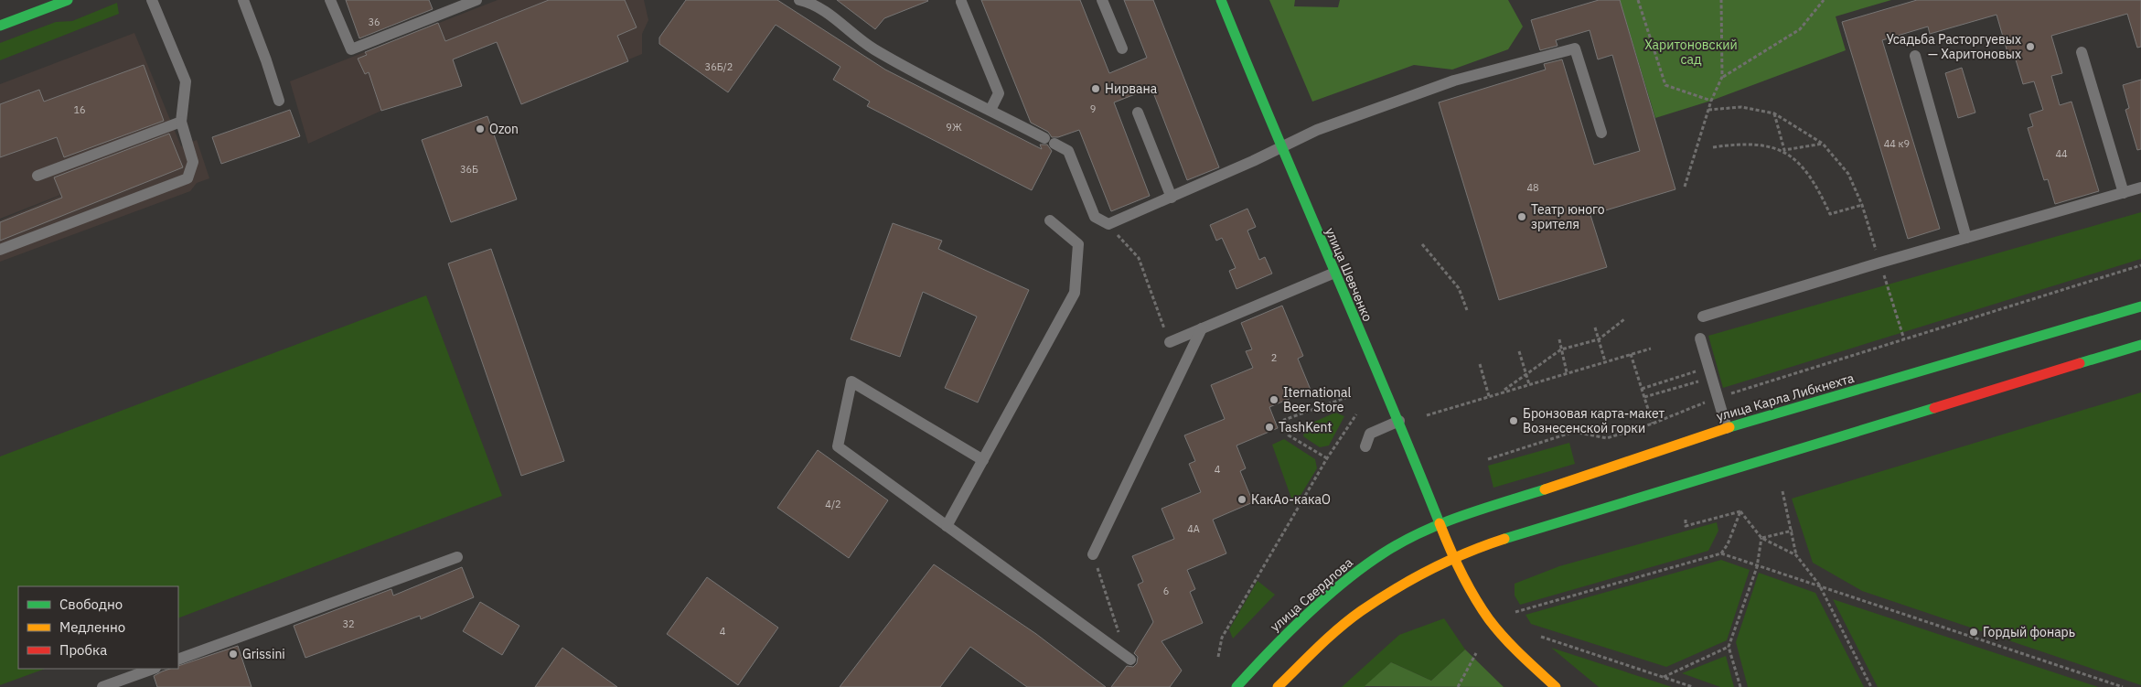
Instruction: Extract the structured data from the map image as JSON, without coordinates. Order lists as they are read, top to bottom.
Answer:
{
  "streets": {
    "main road": ["улица Шевченко", "улица Карла Либкнехта", "улица Свердлова"]
  },
  "crossings": [
    ["улица Шевченко", "улица Карла Либкнехта"],
    ["улица Шевченко", "улица Свердлова"],
    ["улица Карла Либкнехта", "улица Свердлова"]
  ],
  "parks": ["Харитоновский сад"],
  "places": [
    "Усадьба Расторгуевых — Харитоновых",
    "Нирвана",
    "Ozon",
    "Театр юного зрителя",
    "Iternational Beer Store",
    "Бронзовая карта-макет Вознесенской горки",
    "TashKent",
    "КакАо-какаО",
    "Гордый фонарь",
    "Grissini"
  ],
  "house_numbers": [
    "36",
    "36Б/2",
    "9",
    "16",
    "9Ж",
    "44 к9",
    "44",
    "36Б",
    "48",
    "2",
    "4",
    "4/2",
    "4А",
    "6",
    "32",
    "4"
  ],
  "legend": ["Свободно", "Медленно", "Пробка"]
}
